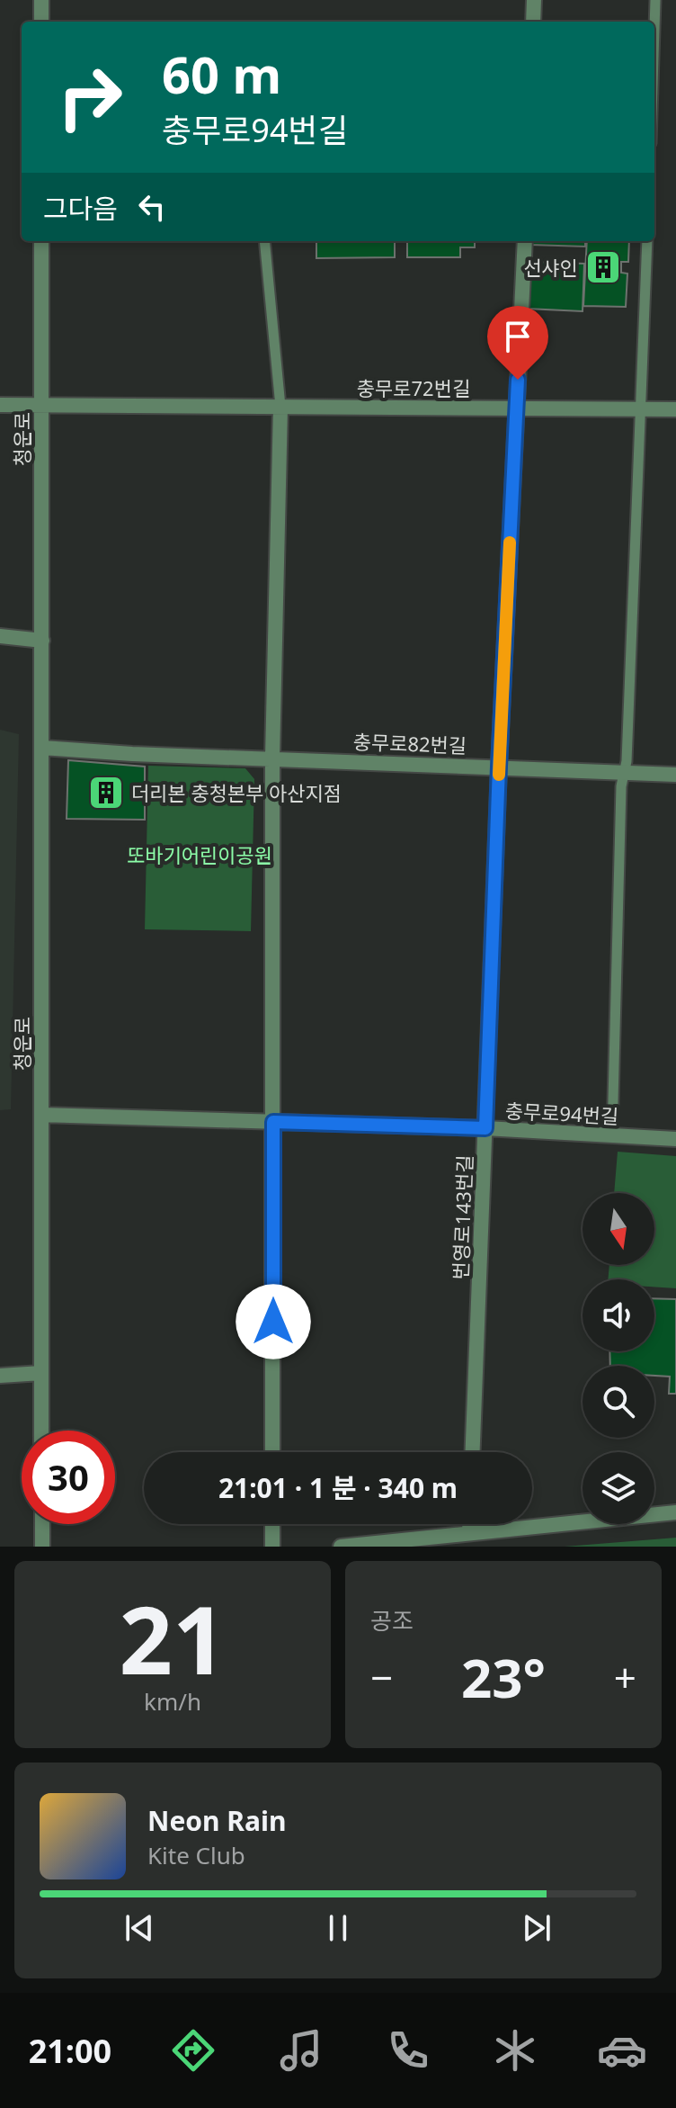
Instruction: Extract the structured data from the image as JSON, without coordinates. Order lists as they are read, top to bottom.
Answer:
{
  "streets": {
    "street": [
      "충무로72번길",
      "청운로",
      "충무로82번길",
      "충무로94번길",
      "번영로143번길"
    ]
  },
  "crossings": [
    ["충무로72번길", "청운로"],
    ["충무로72번길", "번영로143번길"],
    ["청운로", "충무로82번길"],
    ["청운로", "충무로94번길"],
    ["충무로82번길", "번영로143번길"],
    ["충무로94번길", "번영로143번길"]
  ],
  "parks": ["또바기어린이공원"],
  "places": {
    "building": ["선샤인", "더리본 충청본부 아산지점"]
  },
  "north": "bottom",
  "page": {
    "turn": ["60 m", "충무로94번길"],
    "then": "그다음",
    "limit": "30",
    "trip": "21:01 · 1 분 · 340 m",
    "tile": [
      ["21", "km/h"],
      "공조"
    ],
    "heat": ["−", "23°", "+"],
    "song": ["Neon Rain", "Kite Club"],
    "tabs": "21:00"
  }
}
